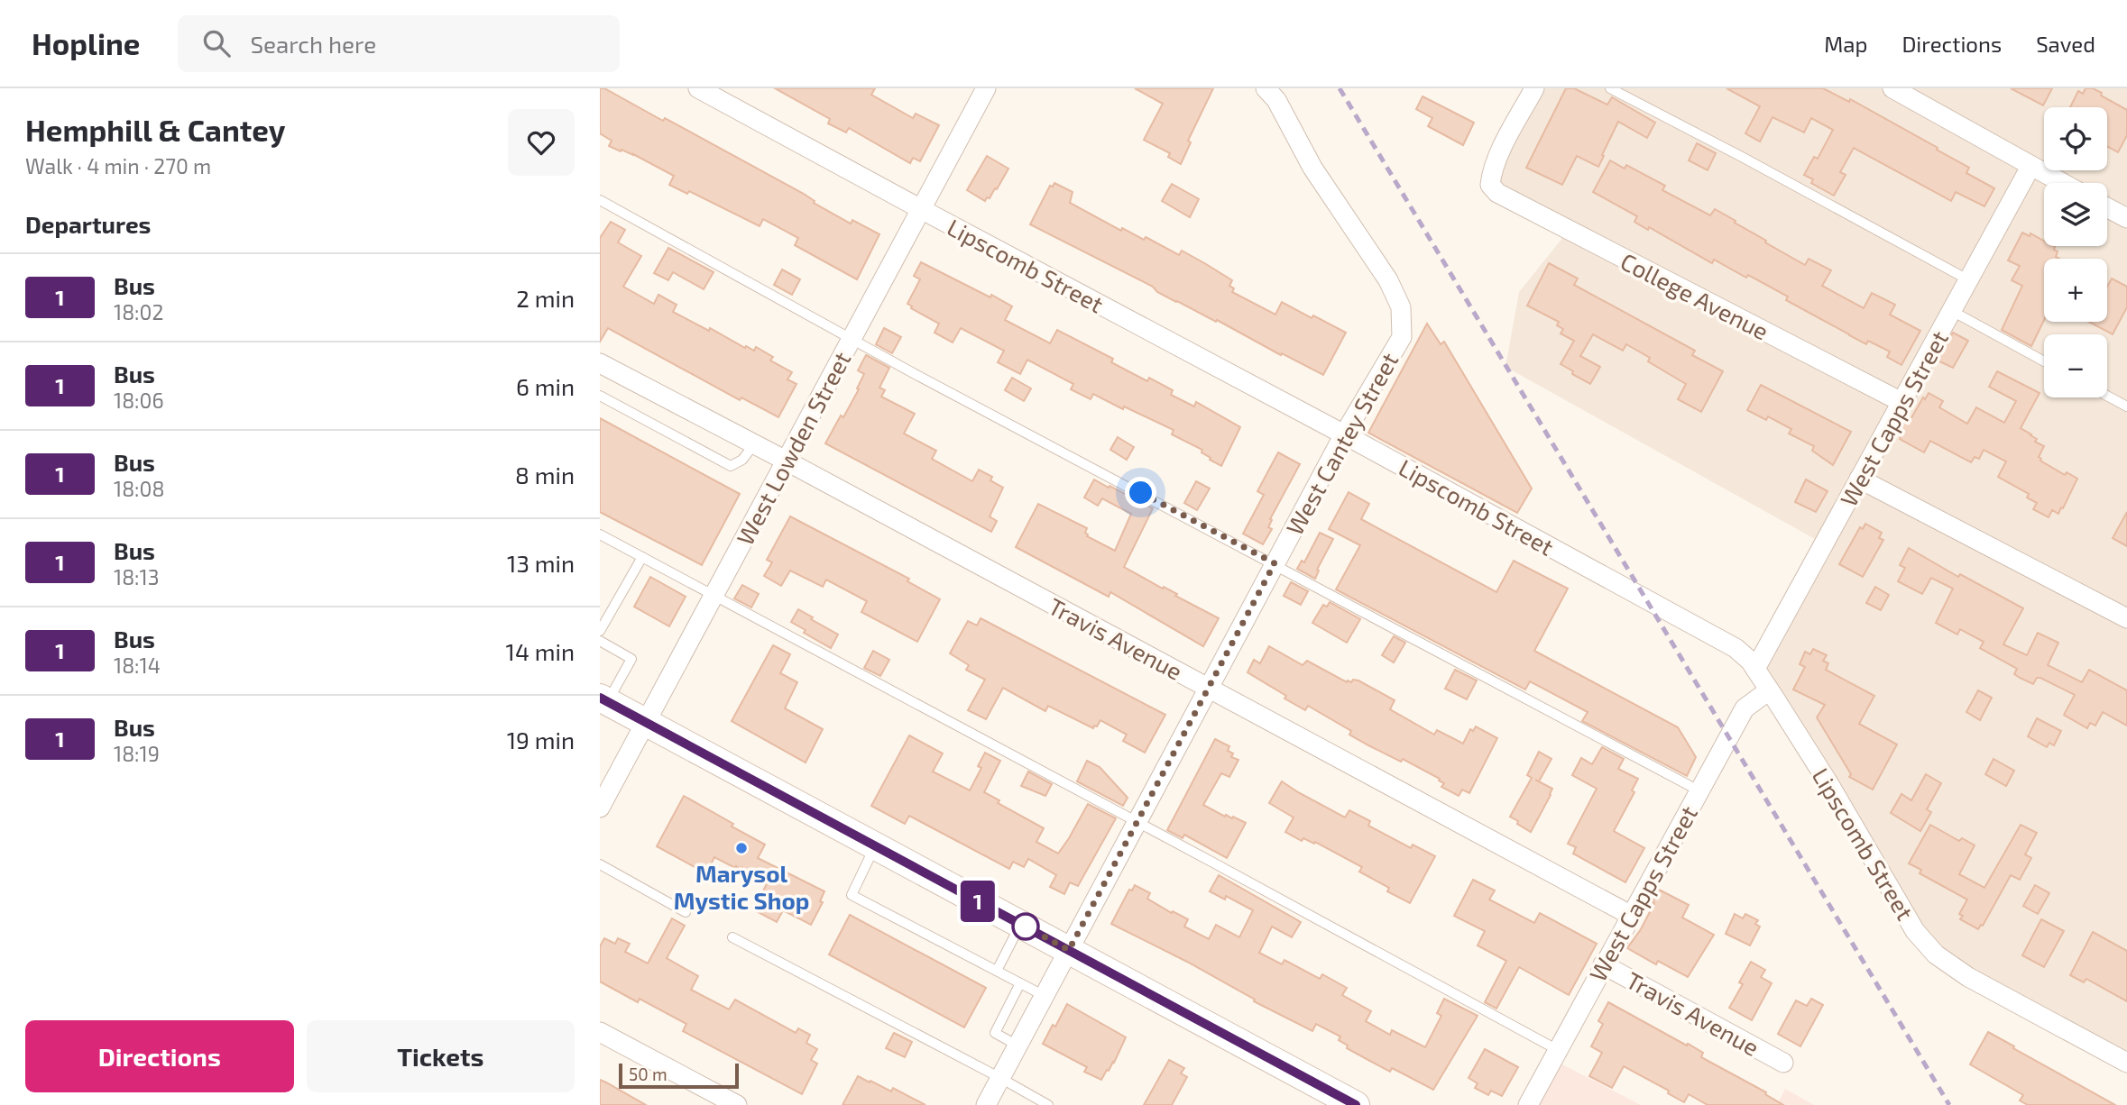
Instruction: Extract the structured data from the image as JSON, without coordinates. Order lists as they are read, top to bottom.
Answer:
{
  "streets": {
    "street": [
      "Lipscomb Street",
      "College Avenue",
      "West Capps Street",
      "West Cantey Street",
      "West Lowden Street",
      "Travis Avenue"
    ]
  },
  "crossings": [
    ["Lipscomb Street", "West Capps Street"],
    ["Lipscomb Street", "West Cantey Street"],
    ["Lipscomb Street", "West Lowden Street"],
    ["College Avenue", "West Capps Street"],
    ["West Capps Street", "Travis Avenue"],
    ["West Cantey Street", "Travis Avenue"],
    ["West Lowden Street", "Travis Avenue"]
  ],
  "places": ["Marysol Mystic Shop"],
  "lines": ["bus line 1"],
  "scale_bar": "50 m",
  "page": {
    "header": "Hopline",
    "search": "Search here",
    "nav": ["Map", "Directions", "Saved"],
    "heading": [
      ["Hemphill & Cantey", "Walk · 4 min · 270 m"],
      "Departures"
    ],
    "on_map": "1",
    "map_buttons": ["+", "−"],
    "list": [
      {
        "mark": "1",
        "name": "Bus",
        "note": "18:02",
        "value": "2 min"
      },
      {
        "mark": "1",
        "name": "Bus",
        "note": "18:06",
        "value": "6 min"
      },
      {
        "mark": "1",
        "name": "Bus",
        "note": "18:08",
        "value": "8 min"
      },
      {
        "mark": "1",
        "name": "Bus",
        "note": "18:13",
        "value": "13 min"
      },
      {
        "mark": "1",
        "name": "Bus",
        "note": "18:14",
        "value": "14 min"
      },
      {
        "mark": "1",
        "name": "Bus",
        "note": "18:19",
        "value": "19 min"
      }
    ],
    "buttons": ["Directions", "Tickets"],
    "scale": "50 m"
  }
}
